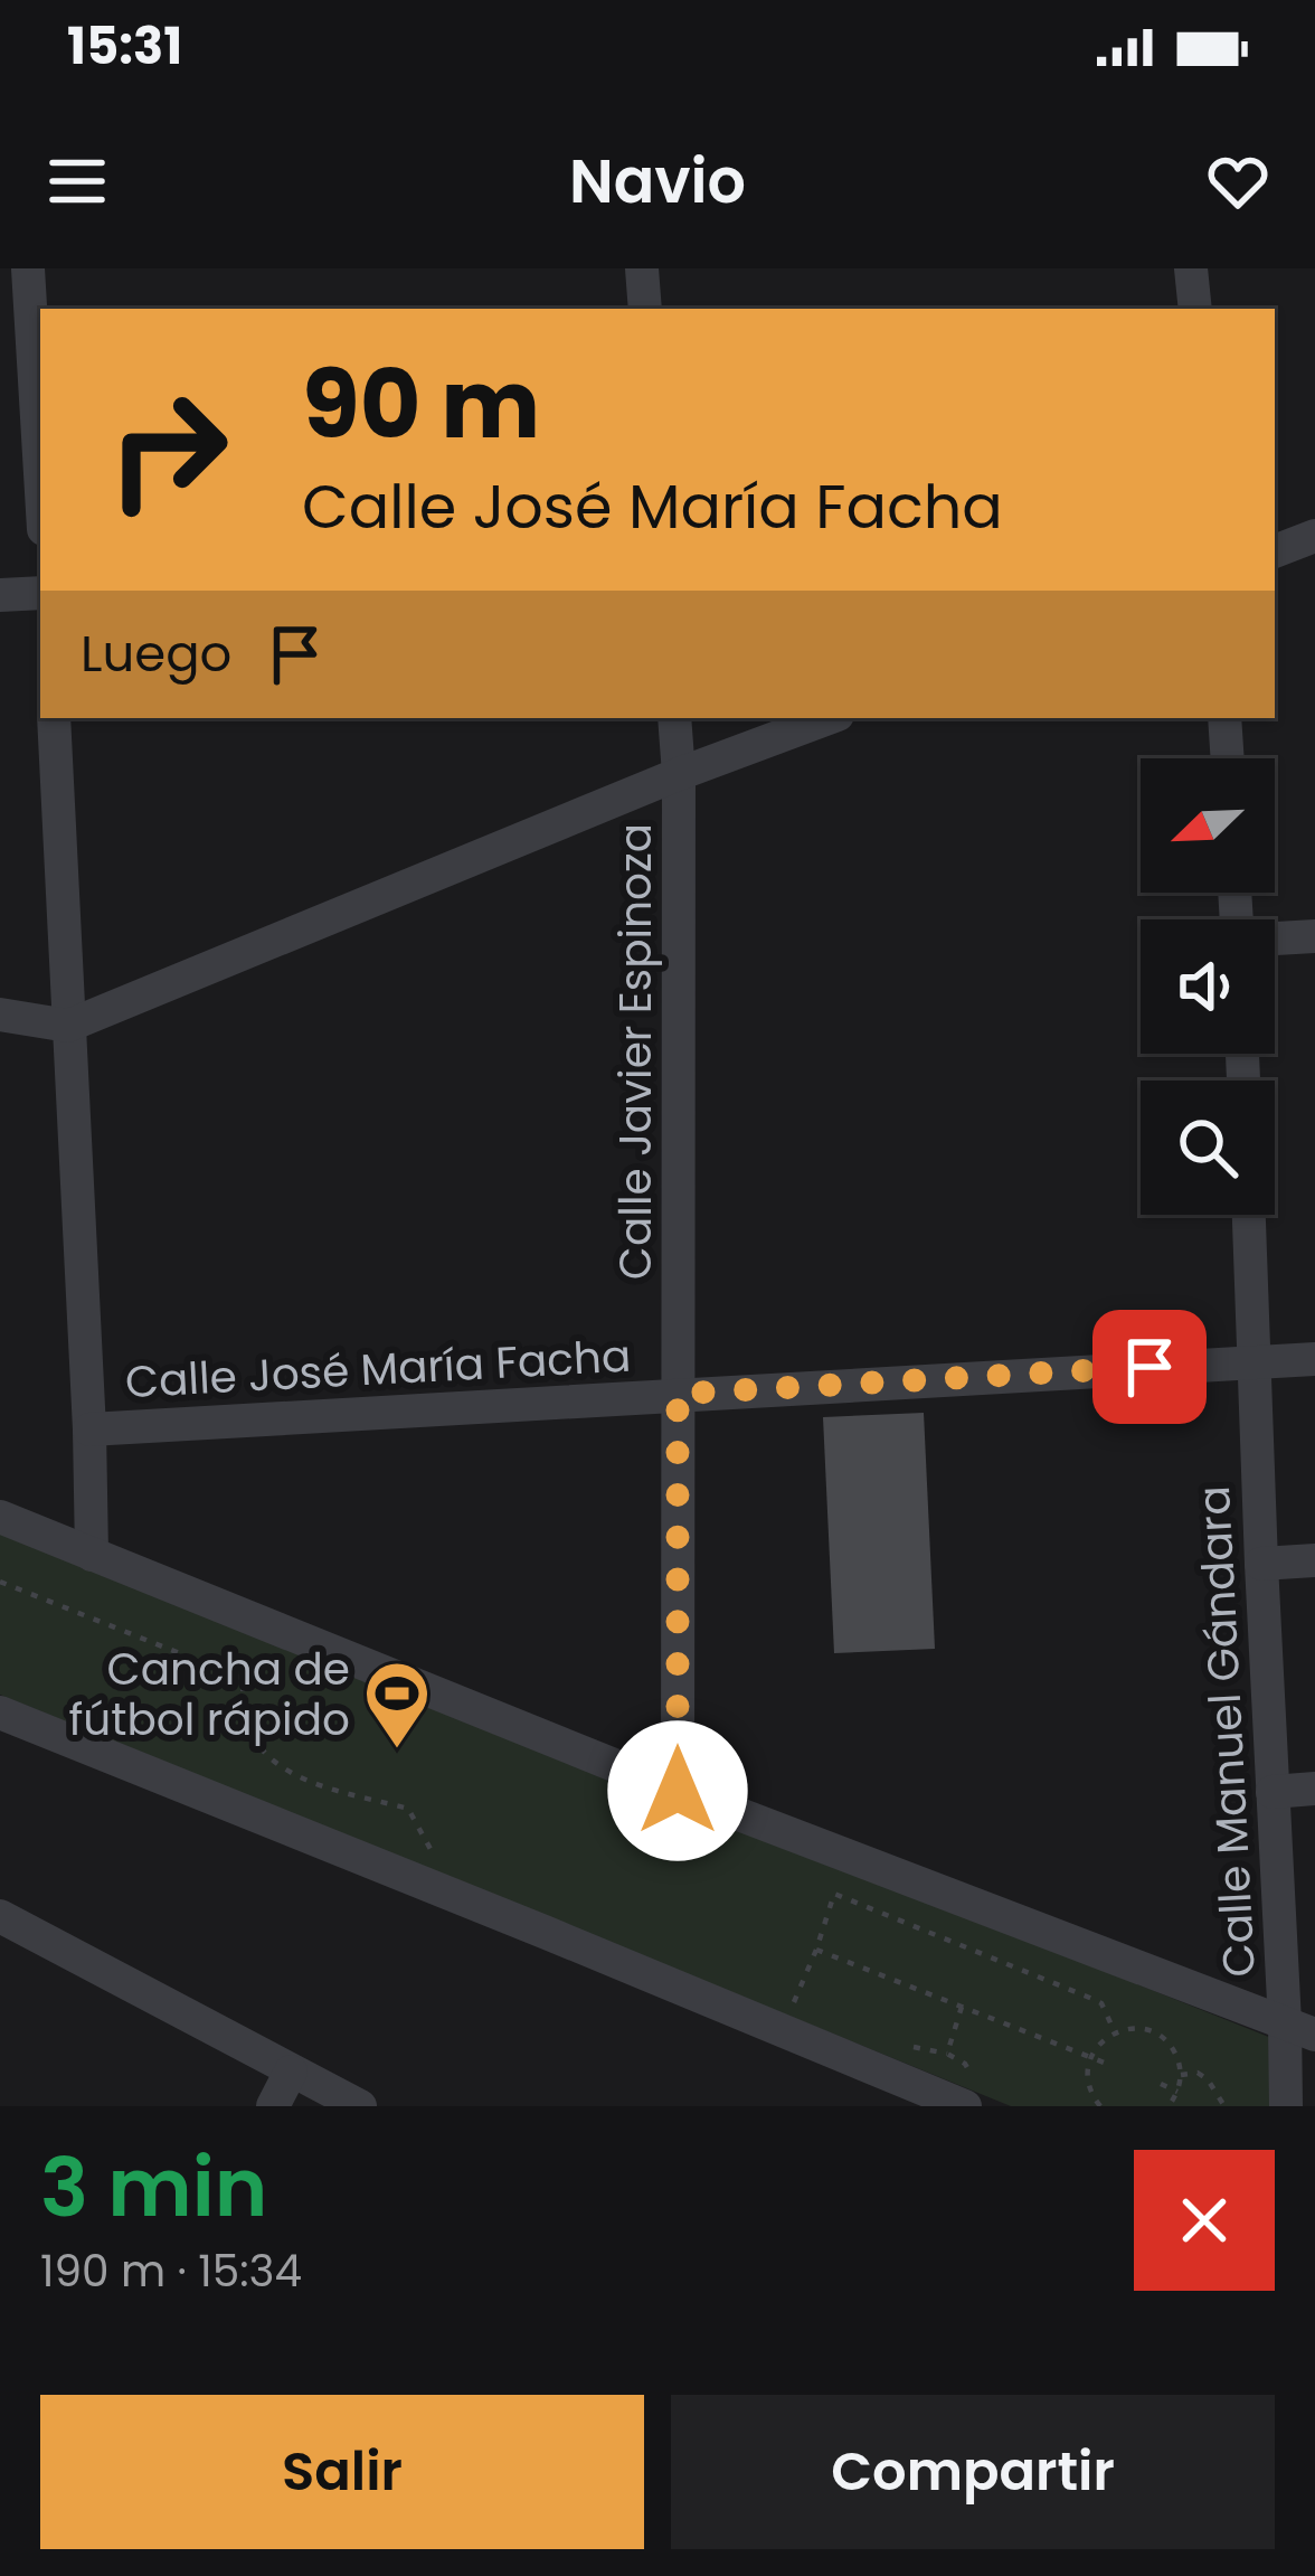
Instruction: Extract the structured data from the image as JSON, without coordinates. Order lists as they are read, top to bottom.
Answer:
{
  "streets": {
    "street": ["Calle Javier Espinoza", "Calle José María Facha", "Calle Manuel Gándara"]
  },
  "crossings": [
    ["Calle Javier Espinoza", "Calle José María Facha"],
    ["Calle José María Facha", "Calle Manuel Gándara"]
  ],
  "places": {
    "sports": ["Cancha de fútbol rápido"]
  },
  "north": "bottom left",
  "page": {
    "status": "15:31",
    "header": "Navio",
    "turn": ["90 m", "Calle José María Facha"],
    "then": "Luego",
    "heading": ["3 min", "190 m · 15:34"],
    "buttons": ["Salir", "Compartir"]
  }
}
